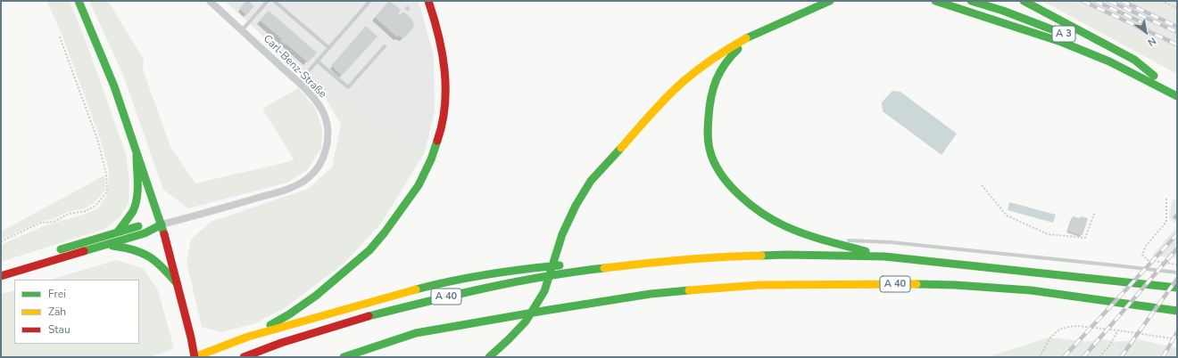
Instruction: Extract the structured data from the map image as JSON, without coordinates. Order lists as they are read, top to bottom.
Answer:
{
  "streets": {
    "main road": ["A 3", "A 40"],
    "street": ["Carl-Benz-Straße"]
  },
  "legend": ["Frei", "Zäh", "Stau"],
  "north": "bottom right"
}
